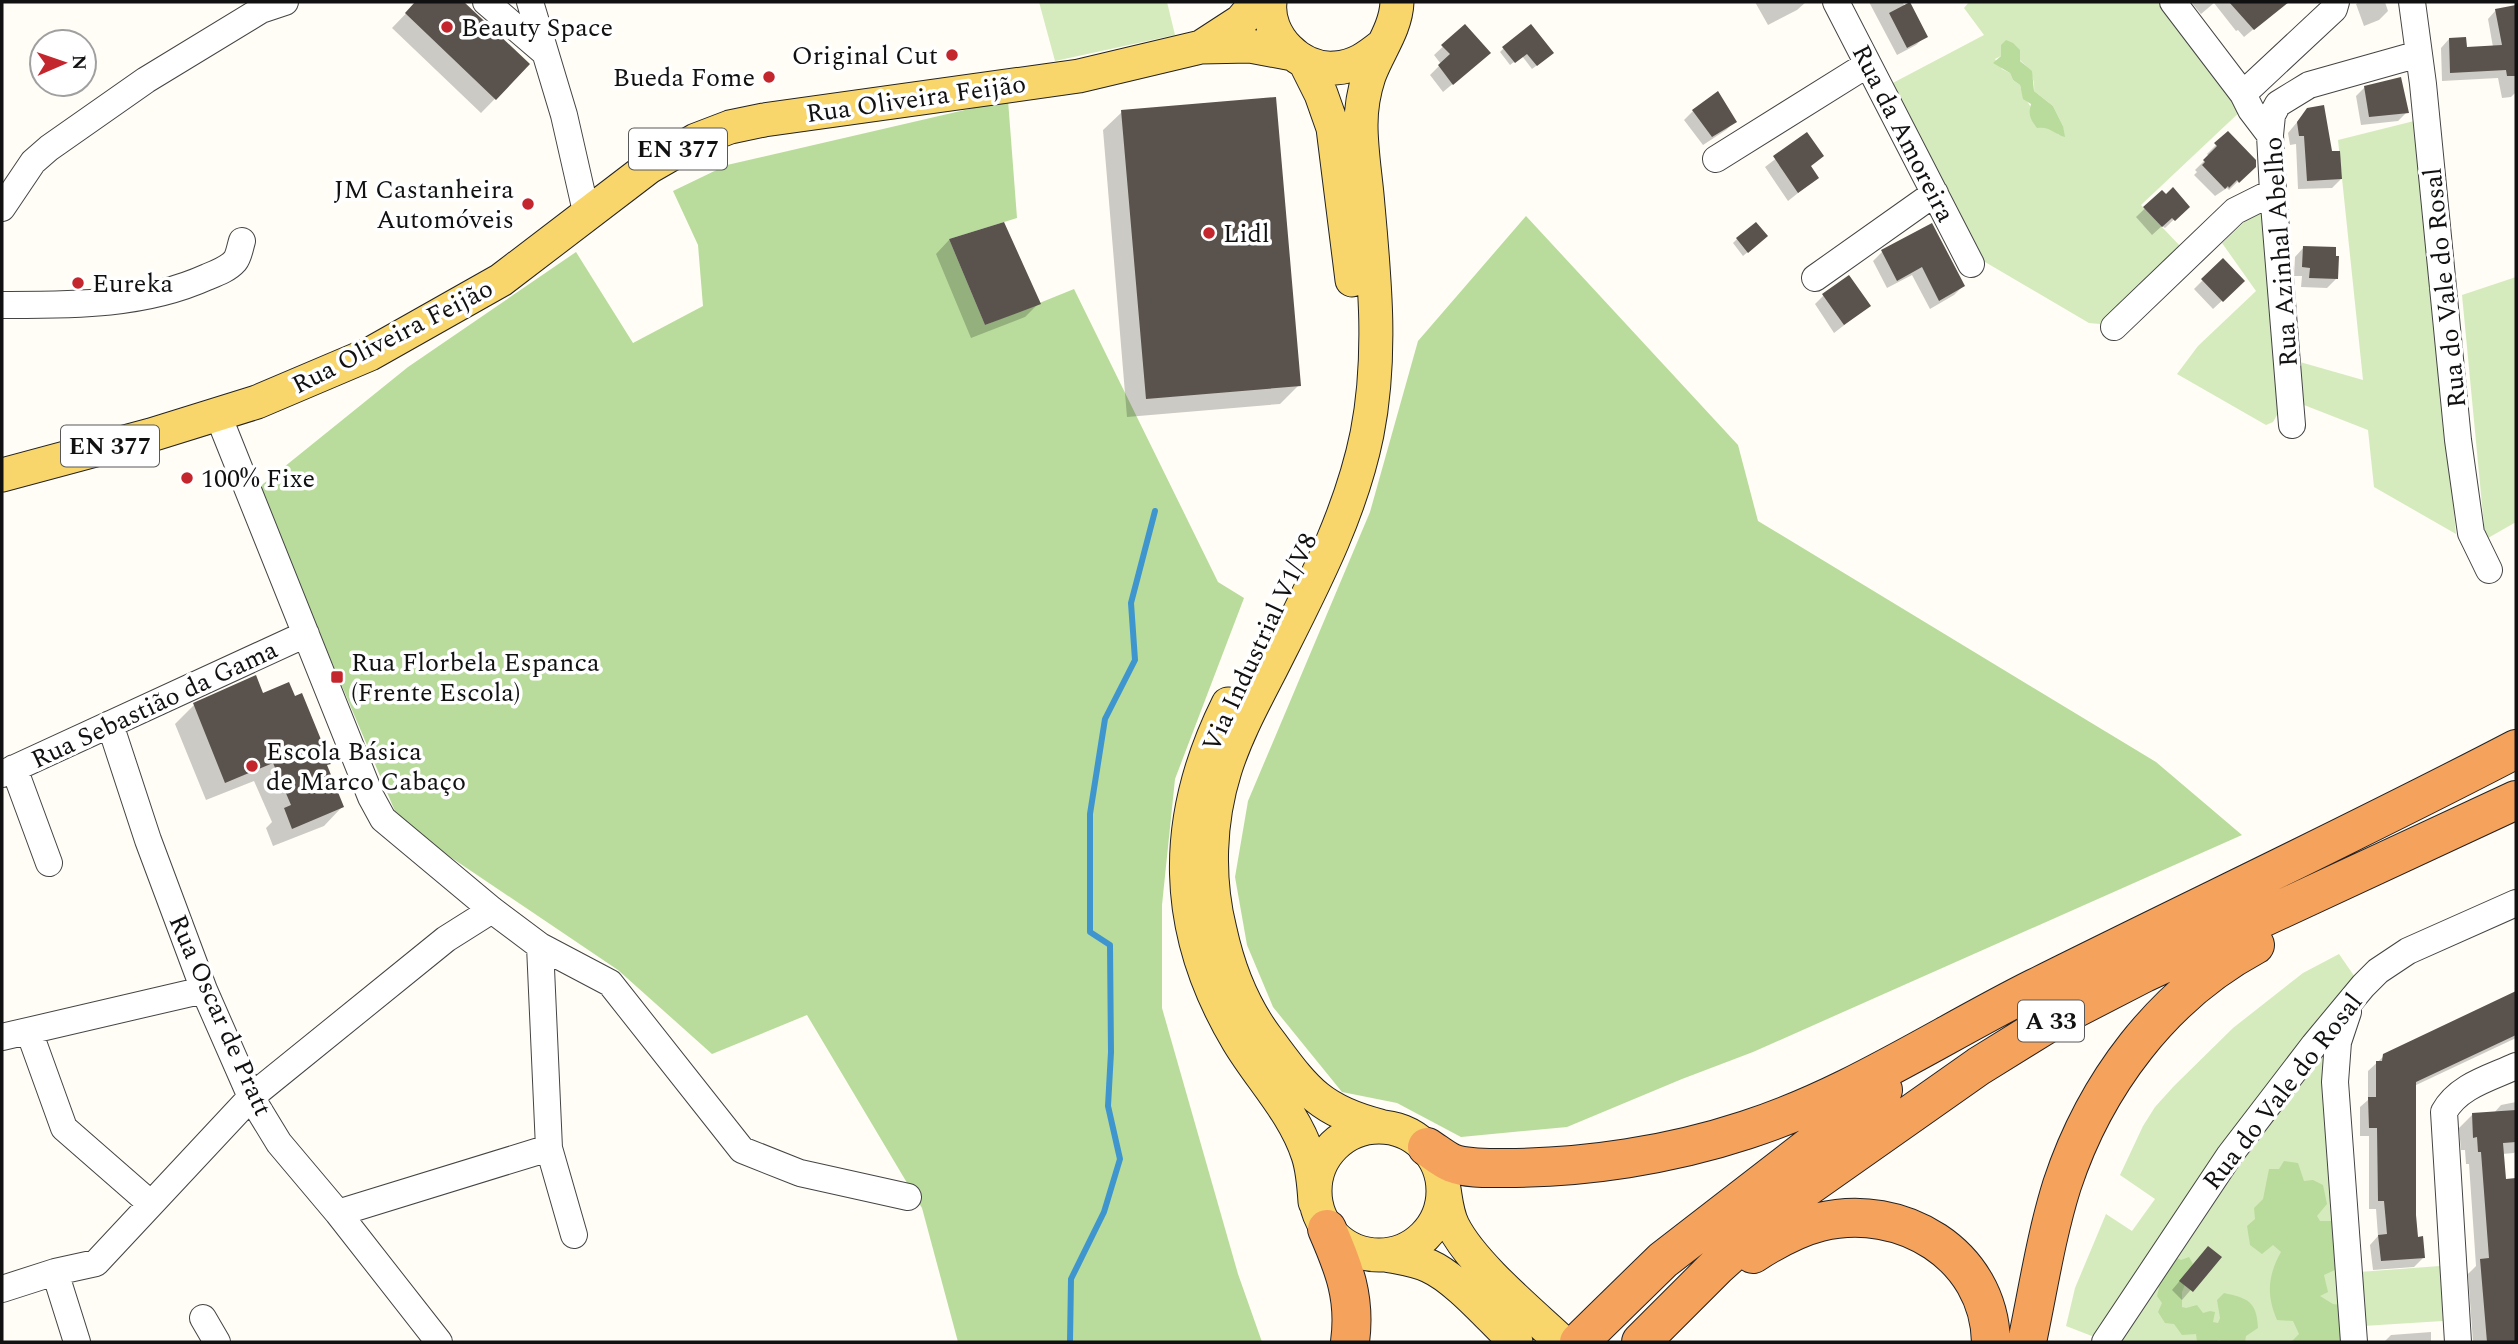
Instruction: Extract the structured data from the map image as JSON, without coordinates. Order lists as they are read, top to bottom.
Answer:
{
  "streets": {
    "highway": ["A 33"],
    "main road": ["Rua Oliveira Feijão", "EN 377", "Via Industrial V1/V8"],
    "street": [
      "Rua da Amoreira",
      "Rua Azinhal Abelho",
      "Rua do Vale do Rosal",
      "Rua Sebastião da Gama",
      "Rua Oscar de Pratt"
    ]
  },
  "crossings": [
    ["Rua Oliveira Feijão", "EN 377"],
    ["Rua Oliveira Feijão", "Via Industrial V1/V8"],
    ["EN 377", "Via Industrial V1/V8"],
    ["Rua Azinhal Abelho", "Rua do Vale do Rosal"],
    ["Rua Sebastião da Gama", "Rua Oscar de Pratt"]
  ],
  "places": {
    "other": [
      "Beauty Space",
      "Original Cut",
      "Bueda Fome",
      "JM Castanheira Automóveis",
      "Lidl",
      "Eureka",
      "100% Fixe",
      "Escola Básica de Marco Cabaço"
    ],
    "transit": ["Rua Florbela Espanca (Frente Escola)"]
  },
  "north": "right"
}
